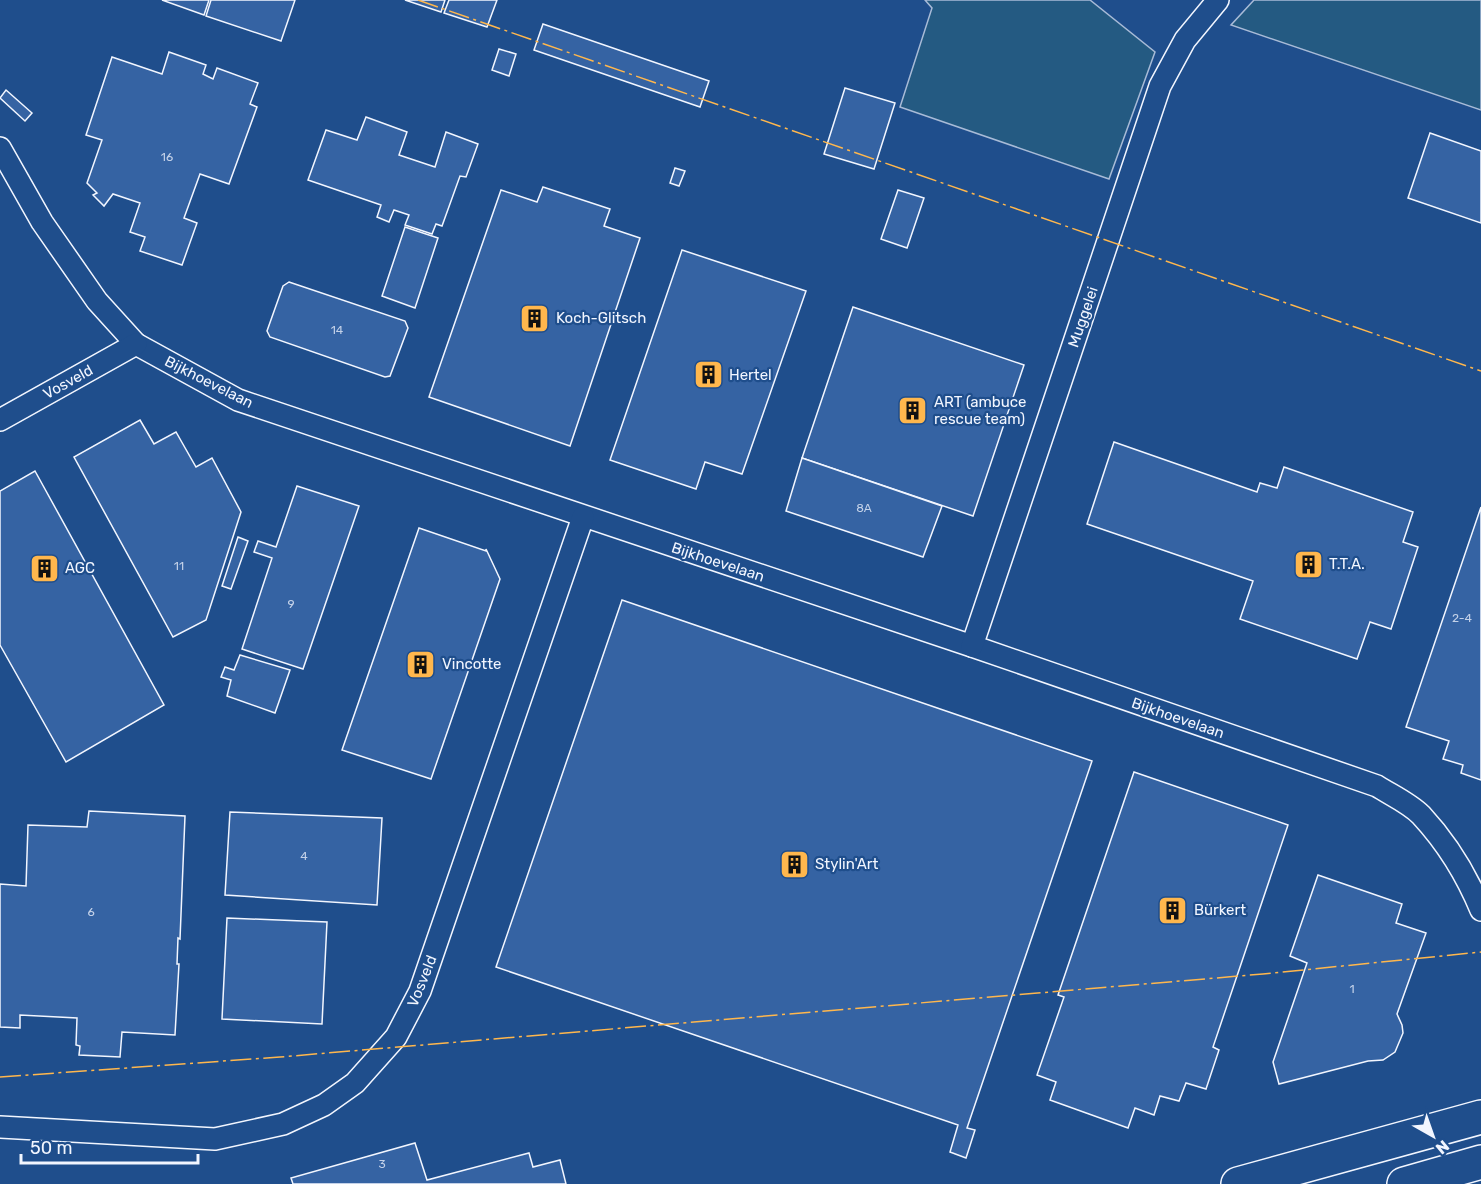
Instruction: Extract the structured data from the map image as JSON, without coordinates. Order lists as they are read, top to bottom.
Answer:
{
  "streets": {
    "street": ["Muggelei", "Vosveld", "Bijkhoevelaan"]
  },
  "crossings": [
    ["Muggelei", "Bijkhoevelaan"],
    ["Vosveld", "Bijkhoevelaan"]
  ],
  "places": {
    "building": [
      "Koch-Glitsch",
      "Hertel",
      "ART (ambuce rescue team)",
      "T.T.A.",
      "AGC",
      "Vincotte",
      "Stylin'Art",
      "Bürkert"
    ]
  },
  "house_numbers": [
    "16",
    "14",
    "8A",
    "11",
    "9",
    "2-4",
    "4",
    "6",
    "1",
    "3"
  ],
  "scale_bar": "50 m",
  "north": "bottom right"
}
